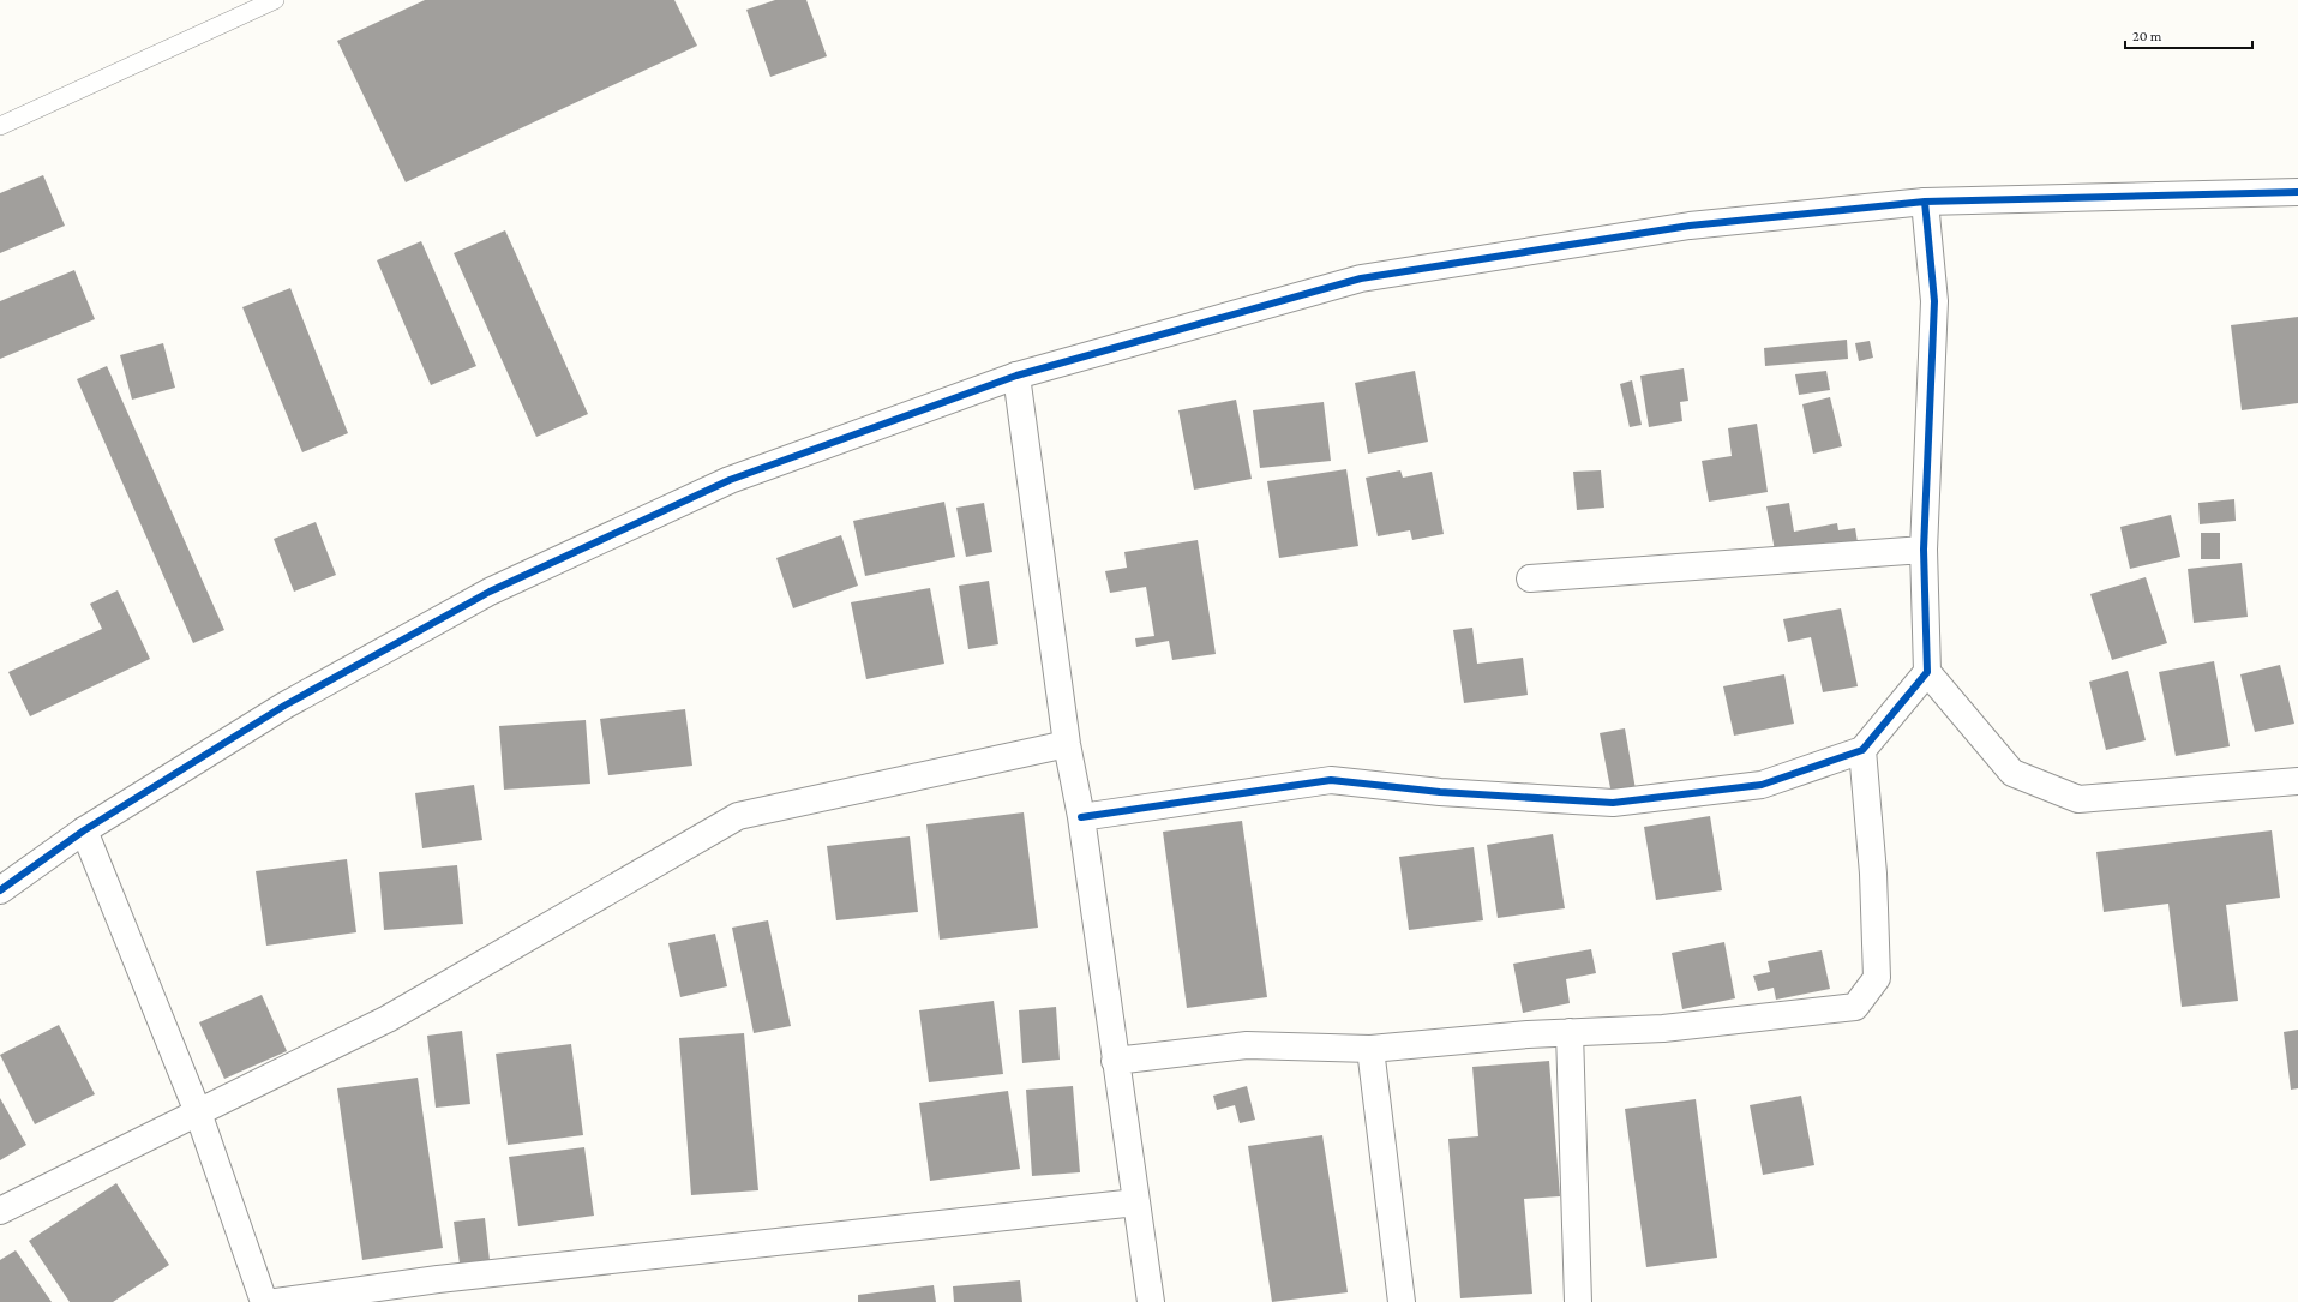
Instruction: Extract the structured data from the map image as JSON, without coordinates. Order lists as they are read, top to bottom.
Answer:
{
  "scale_bar": "20 m"
}
